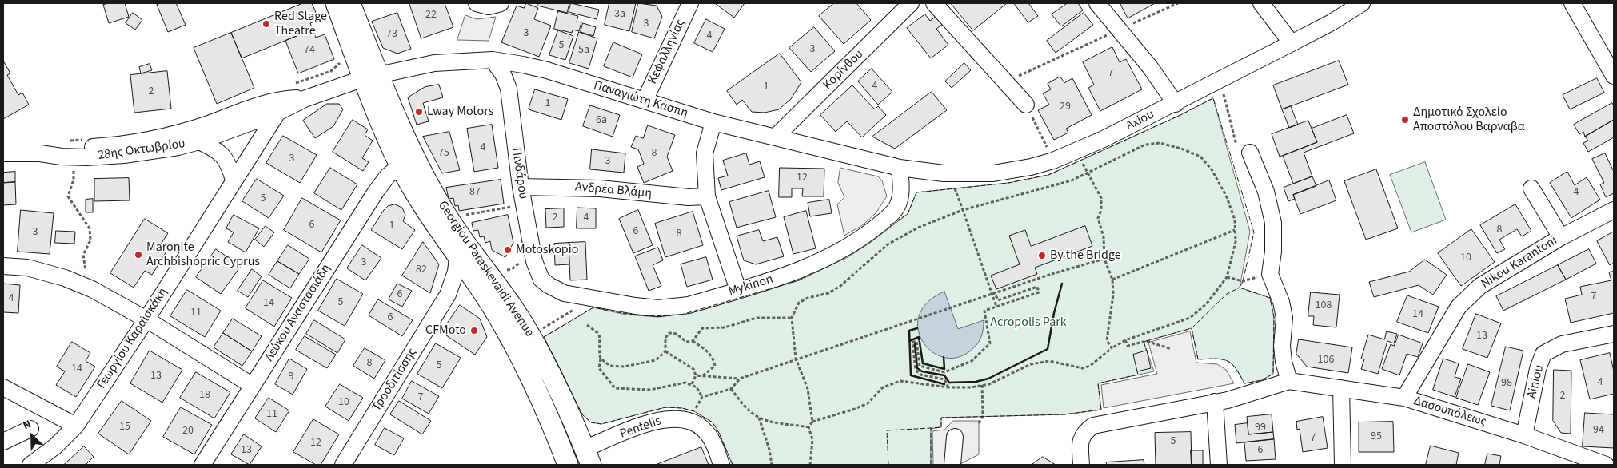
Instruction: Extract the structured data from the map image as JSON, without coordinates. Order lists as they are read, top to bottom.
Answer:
{
  "streets": {
    "main road": ["Georgiou Paraskevaidi Avenue"],
    "street": [
      "Κεφαλληνίας",
      "Κορίνθου",
      "Παναγιώτη Κάσπη",
      "Axiou",
      "28ης Οκτωβρίου",
      "Πινδάρου",
      "Ανδρέα Βλάμη",
      "Nikou Karantoni",
      "Mykinon",
      "Λεύκου Αναστασιάδη",
      "Γεωργίου Καραϊσκάκη",
      "Τροοδιτίσσης",
      "Ainiou",
      "Δασουπόλεως",
      "Pentelis"
    ]
  },
  "crossings": [
    ["Κεφαλληνίας", "Παναγιώτη Κάσπη"],
    ["Κορίνθου", "Παναγιώτη Κάσπη"],
    ["Παναγιώτη Κάσπη", "Axiou"],
    ["Παναγιώτη Κάσπη", "28ης Οκτωβρίου"],
    ["Παναγιώτη Κάσπη", "Πινδάρου"],
    ["Παναγιώτη Κάσπη", "Georgiou Paraskevaidi Avenue"],
    ["Παναγιώτη Κάσπη", "Mykinon"],
    ["Axiou", "Mykinon"],
    ["28ης Οκτωβρίου", "Georgiou Paraskevaidi Avenue"],
    ["28ης Οκτωβρίου", "Γεωργίου Καραϊσκάκη"],
    ["Πινδάρου", "Ανδρέα Βλάμη"],
    ["Πινδάρου", "Mykinon"],
    ["Nikou Karantoni", "Δασουπόλεως"],
    ["Georgiou Paraskevaidi Avenue", "Λεύκου Αναστασιάδη"],
    ["Georgiou Paraskevaidi Avenue", "Τροοδιτίσσης"],
    ["Georgiou Paraskevaidi Avenue", "Pentelis"],
    ["Ainiou", "Δασουπόλεως"]
  ],
  "parks": ["Acropolis Park"],
  "places": [
    "Red Stage Theatre",
    "Lway Motors",
    "Δημοτικό Σχολείο Αποστόλου Βαρνάβα",
    "Motoskopio",
    "Maronite Archbishopric Cyprus",
    "By the Bridge",
    "CFMoto"
  ],
  "house_numbers": [
    "3a",
    "22",
    "3",
    "3",
    "73",
    "4",
    "5",
    "3",
    "74",
    "5a",
    "7",
    "4",
    "1",
    "2",
    "1",
    "29",
    "6a",
    "4",
    "75",
    "8",
    "3",
    "3",
    "12",
    "87",
    "4",
    "5",
    "2",
    "4",
    "6",
    "1",
    "8",
    "6",
    "3",
    "8",
    "10",
    "3",
    "82",
    "6",
    "7",
    "4",
    "5",
    "14",
    "108",
    "11",
    "14",
    "6",
    "13",
    "106",
    "8",
    "5",
    "14",
    "13",
    "9",
    "4",
    "98",
    "18",
    "2",
    "7",
    "10",
    "11",
    "15",
    "99",
    "94",
    "20",
    "95",
    "7",
    "5",
    "12",
    "13",
    "6"
  ],
  "north": "top left"
}
